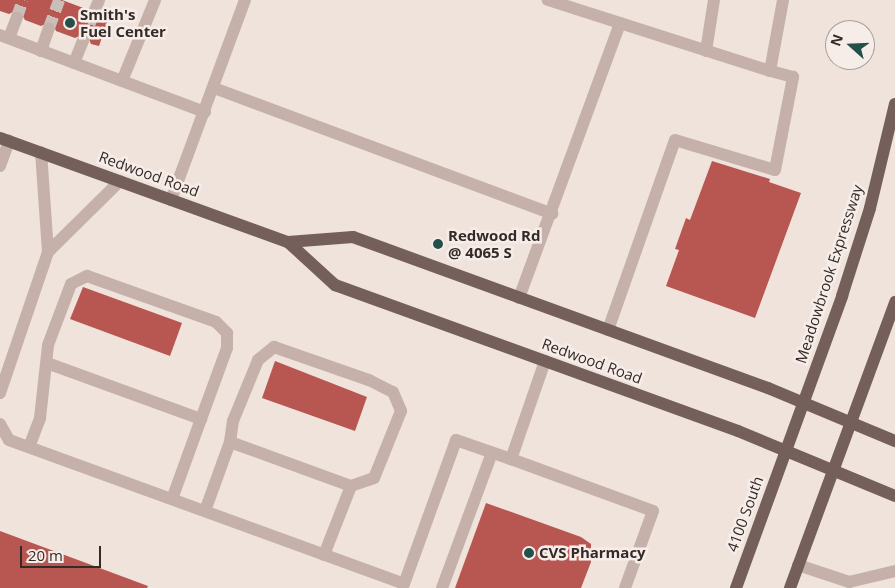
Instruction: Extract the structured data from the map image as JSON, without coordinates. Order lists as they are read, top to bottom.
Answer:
{
  "streets": {
    "main road": ["Redwood Road", "Meadowbrook Expressway", "4100 South"]
  },
  "crossings": [
    ["Redwood Road", "Meadowbrook Expressway"],
    ["Redwood Road", "4100 South"],
    ["Meadowbrook Expressway", "4100 South"]
  ],
  "places": ["Smith's Fuel Center", "Redwood Rd @ 4065 S", "CVS Pharmacy"],
  "scale_bar": "20 m",
  "north": "left"
}
